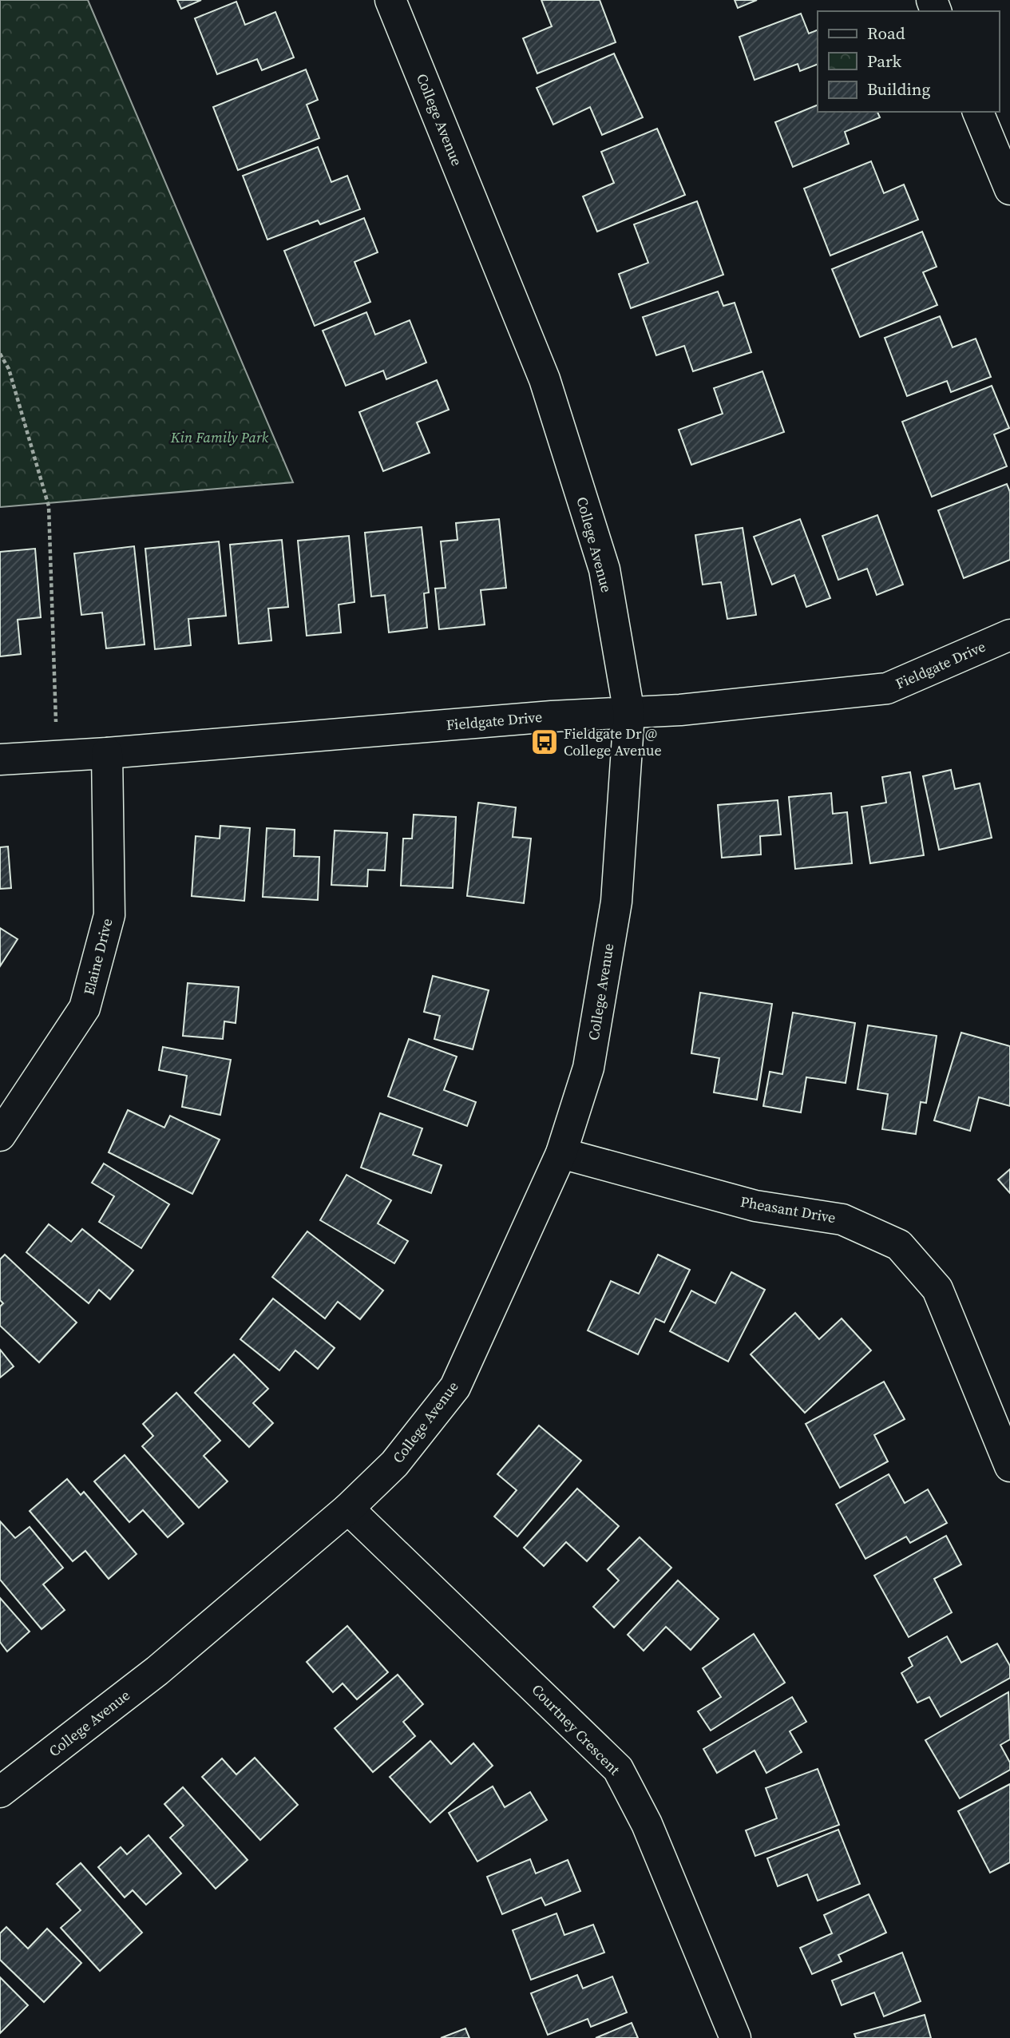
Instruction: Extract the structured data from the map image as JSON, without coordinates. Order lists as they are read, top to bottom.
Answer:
{
  "streets": {
    "street": [
      "College Avenue",
      "Fieldgate Drive",
      "Elaine Drive",
      "Pheasant Drive",
      "Courtney Crescent"
    ]
  },
  "crossings": [
    ["College Avenue", "Fieldgate Drive"],
    ["College Avenue", "Pheasant Drive"],
    ["College Avenue", "Courtney Crescent"],
    ["Fieldgate Drive", "Elaine Drive"]
  ],
  "parks": ["Kin Family Park"],
  "places": {
    "bus stop": ["Fieldgate Dr @ College Avenue"]
  },
  "legend": ["Road", "Park", "Building"]
}
